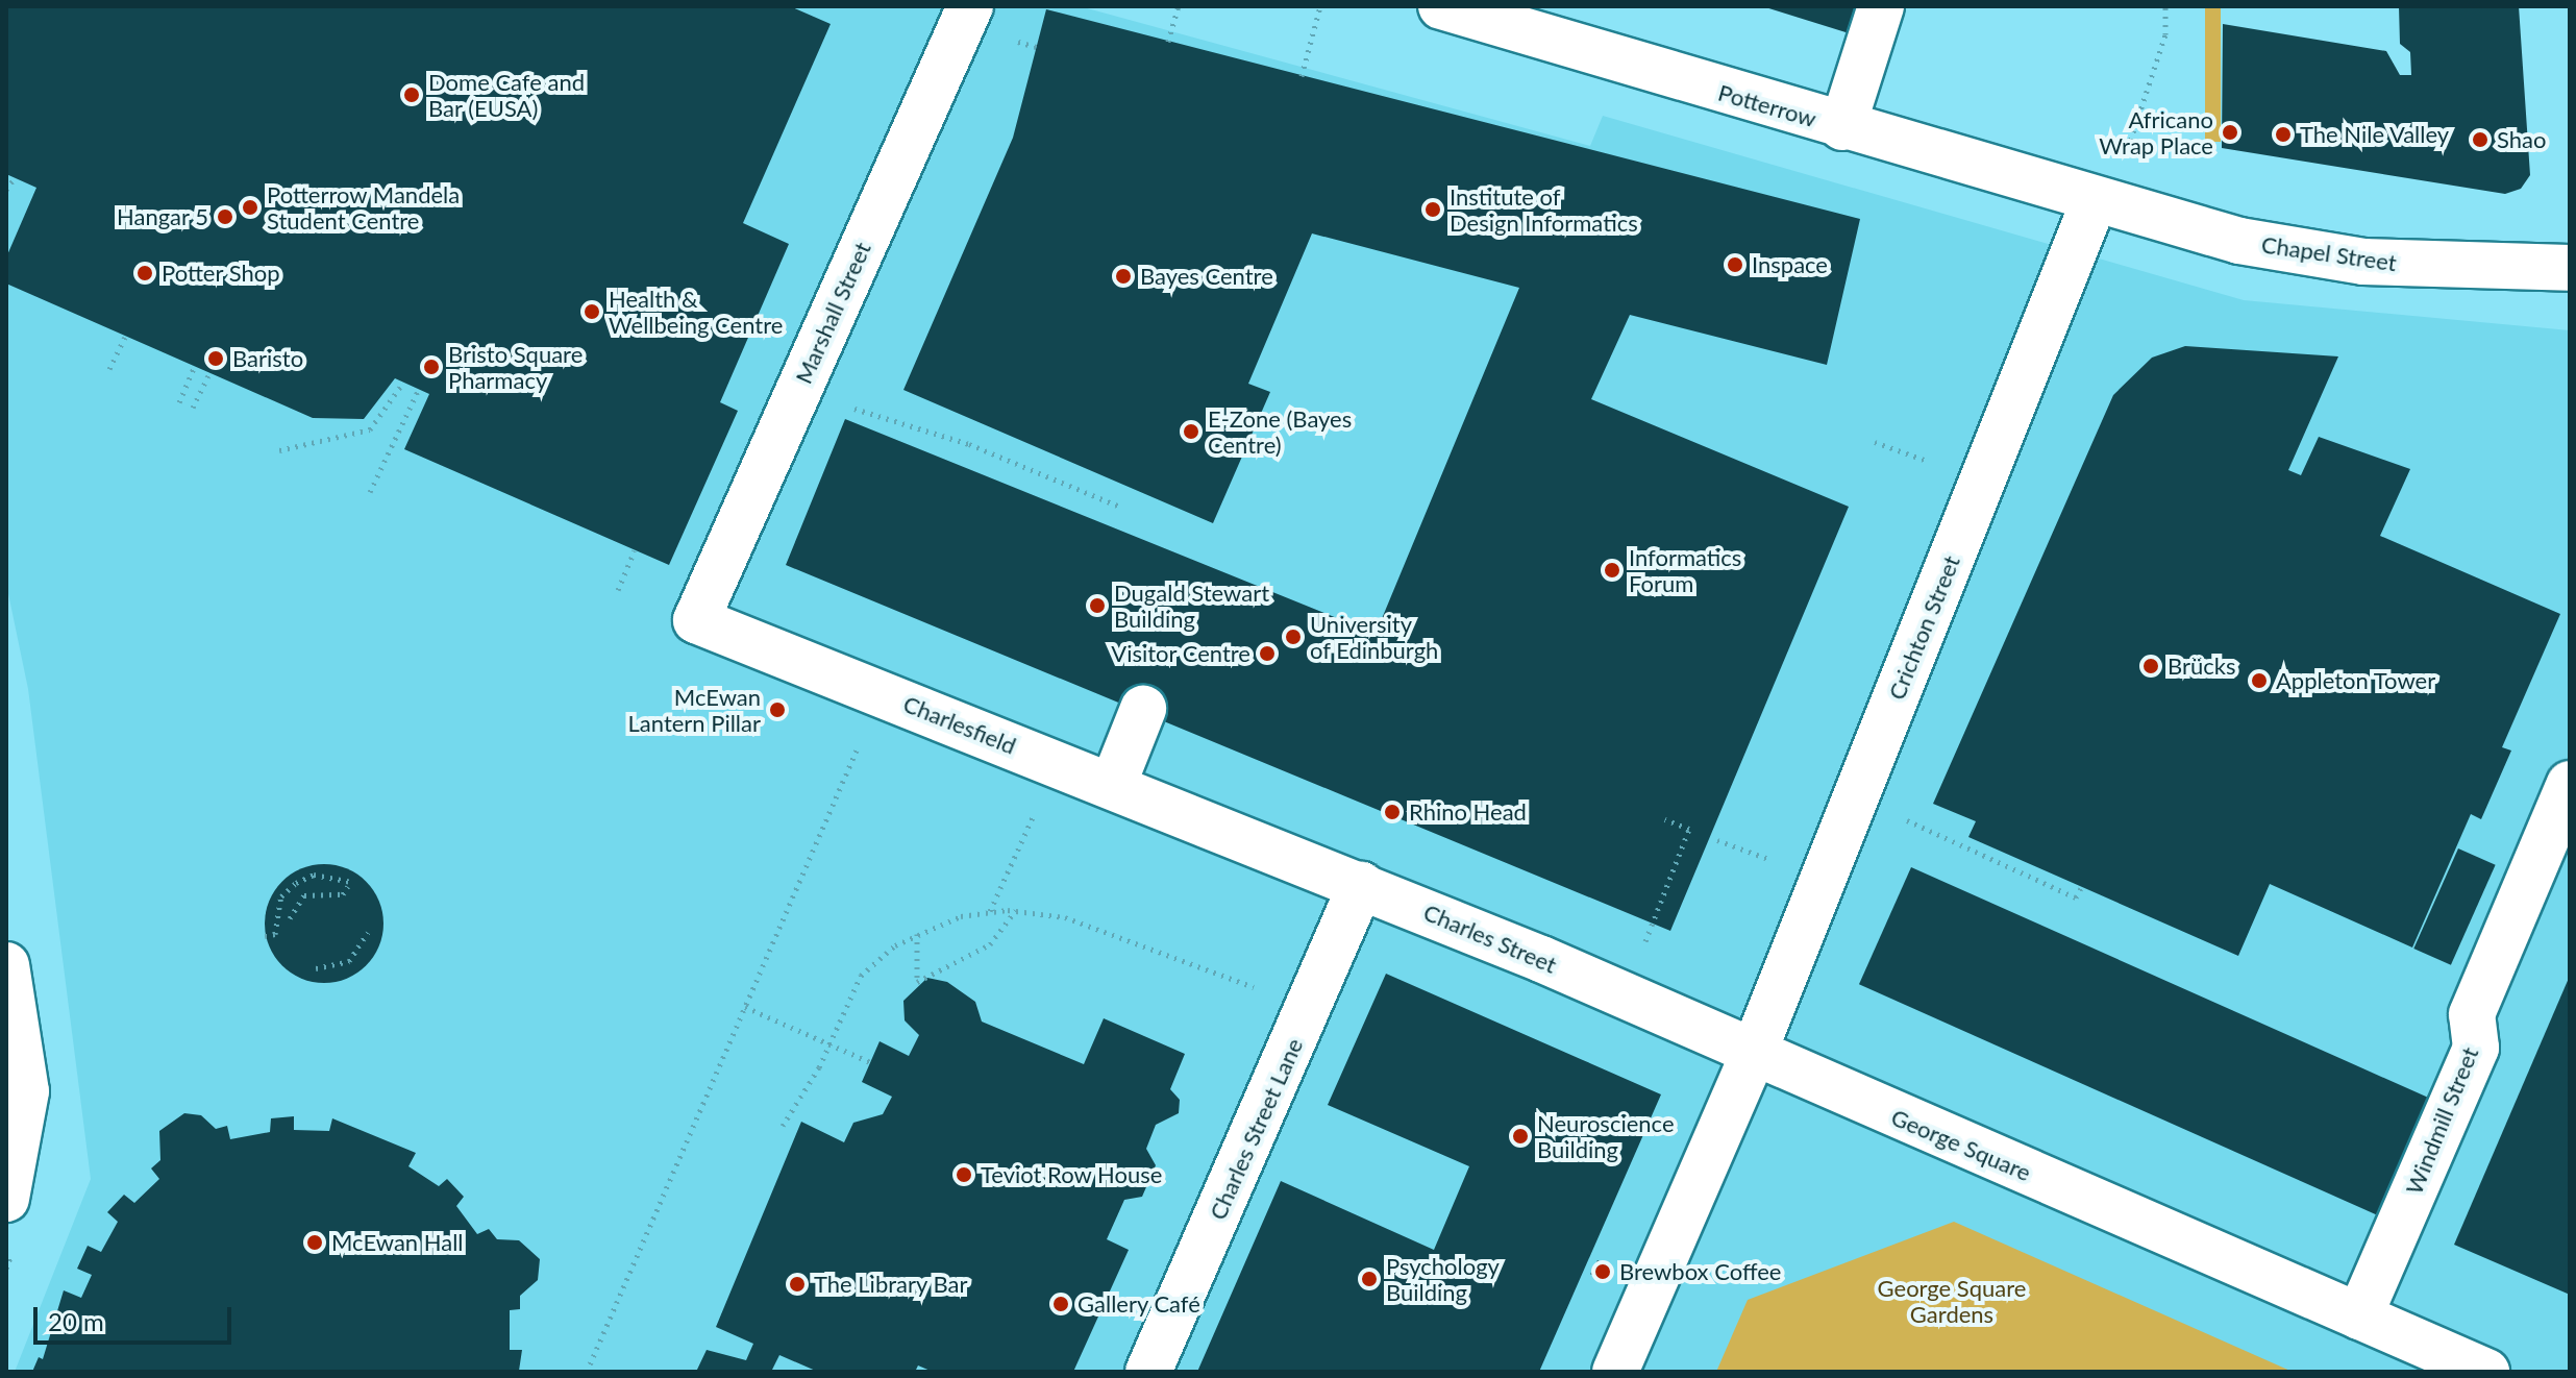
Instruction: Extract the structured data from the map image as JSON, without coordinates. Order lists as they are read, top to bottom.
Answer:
{
  "streets": {
    "street": [
      "Potterrow",
      "Chapel Street",
      "Marshall Street",
      "Crichton Street",
      "Charlesfield",
      "Charles Street",
      "Windmill Street",
      "Charles Street Lane",
      "George Square"
    ]
  },
  "crossings": [
    ["Potterrow", "Chapel Street"],
    ["Potterrow", "Crichton Street"],
    ["Chapel Street", "Crichton Street"],
    ["Marshall Street", "Charlesfield"],
    ["Crichton Street", "Charles Street"],
    ["Crichton Street", "George Square"],
    ["Charlesfield", "Charles Street"],
    ["Charles Street", "Charles Street Lane"],
    ["Charles Street", "George Square"],
    ["Windmill Street", "George Square"]
  ],
  "parks": ["George Square Gardens"],
  "places": [
    "Dome Cafe and Bar (EUSA)",
    "Africano Wrap Place",
    "The Nile Valley",
    "Shao",
    "Potterrow Mandela Student Centre",
    "Institute of Design Informatics",
    "Hangar 5",
    "Inspace",
    "Potter Shop",
    "Bayes Centre",
    "Health & Wellbeing Centre",
    "Baristo",
    "Bristo Square Pharmacy",
    "E-Zone (Bayes Centre)",
    "Informatics Forum",
    "Dugald Stewart Building",
    "University of Edinburgh",
    "Visitor Centre",
    "Brücks",
    "Appleton Tower",
    "McEwan Lantern Pillar",
    "Rhino Head",
    "Neuroscience Building",
    "Teviot Row House",
    "McEwan Hall",
    "Brewbox Coffee",
    "Psychology Building",
    "The Library Bar",
    "Gallery Café"
  ],
  "scale_bar": "20 m"
}
